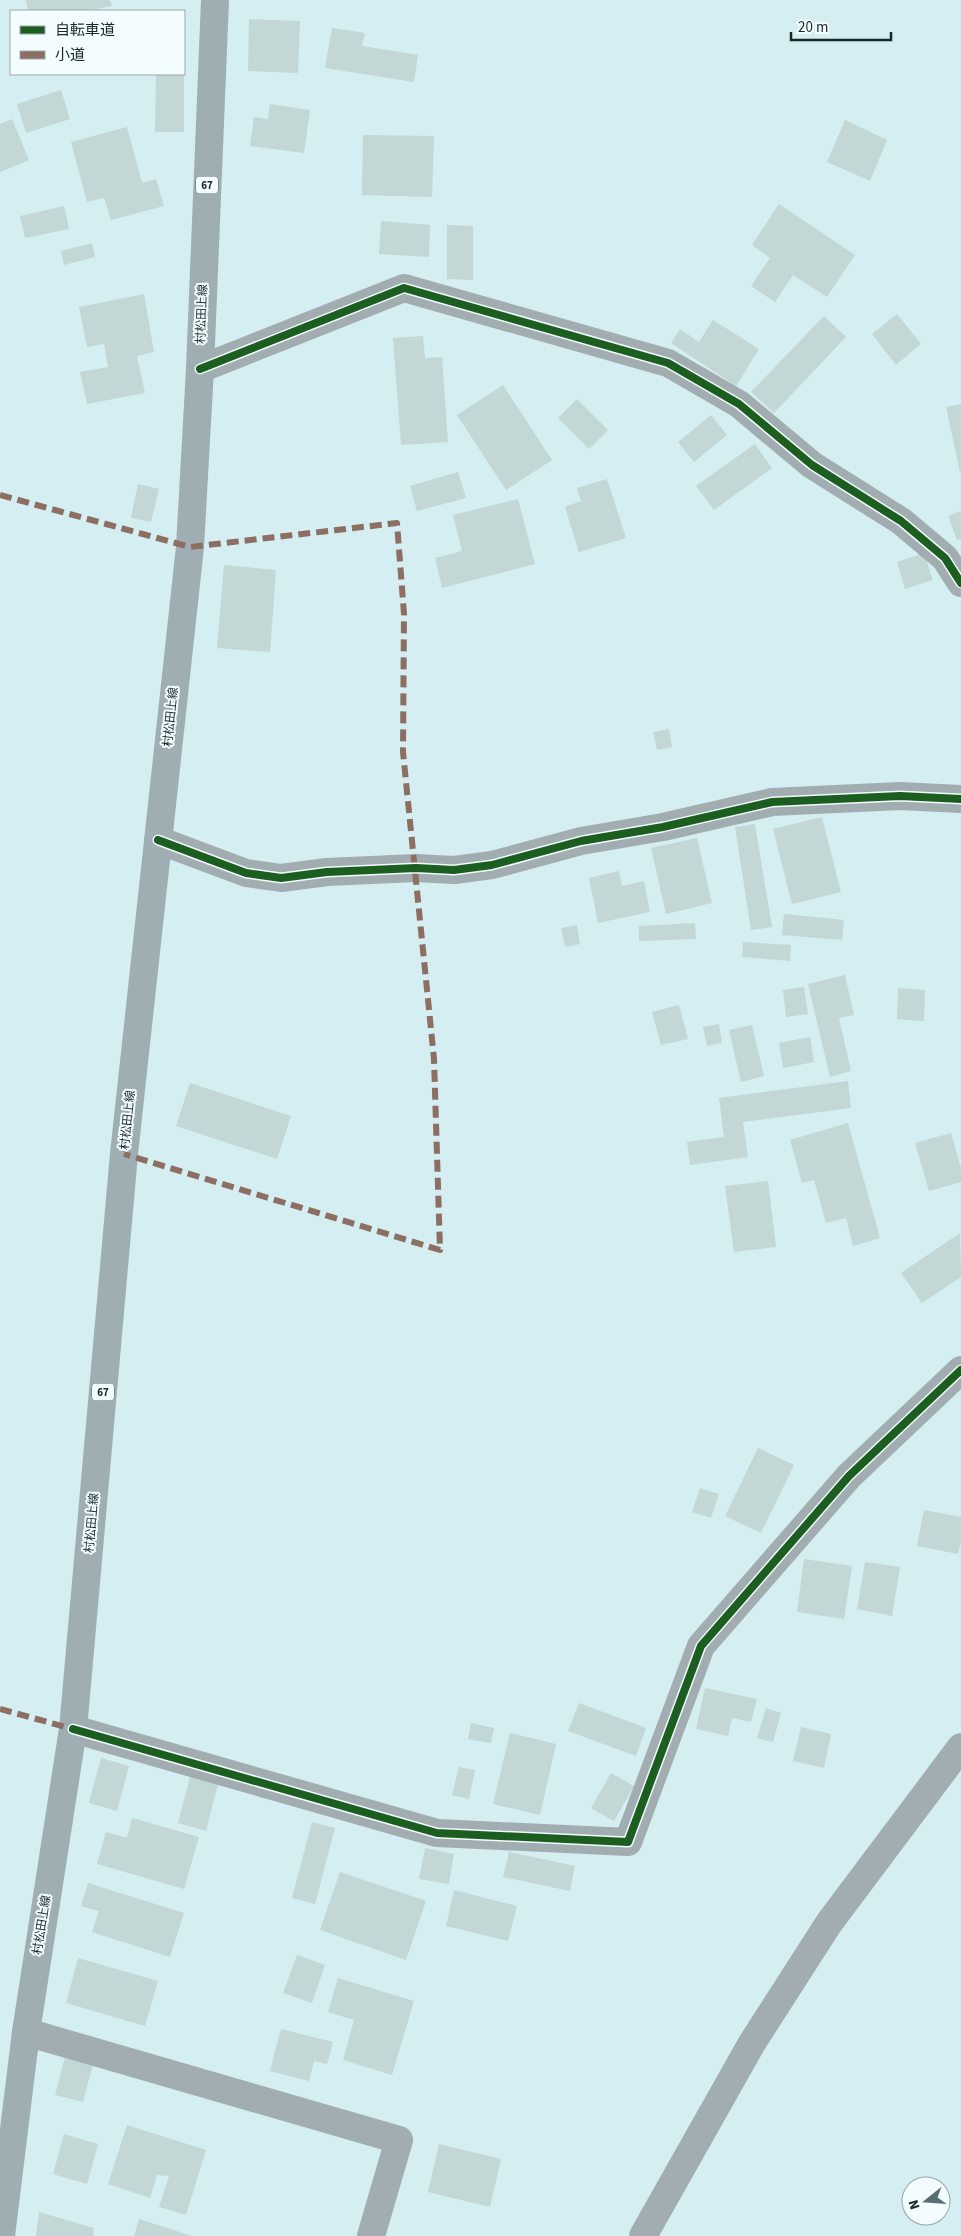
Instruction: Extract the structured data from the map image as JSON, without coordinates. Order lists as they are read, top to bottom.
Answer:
{
  "streets": {
    "main road": ["67", "村松田上線"]
  },
  "legend": ["自転車道", "小道"],
  "scale_bar": "20 m",
  "north": "left"
}
